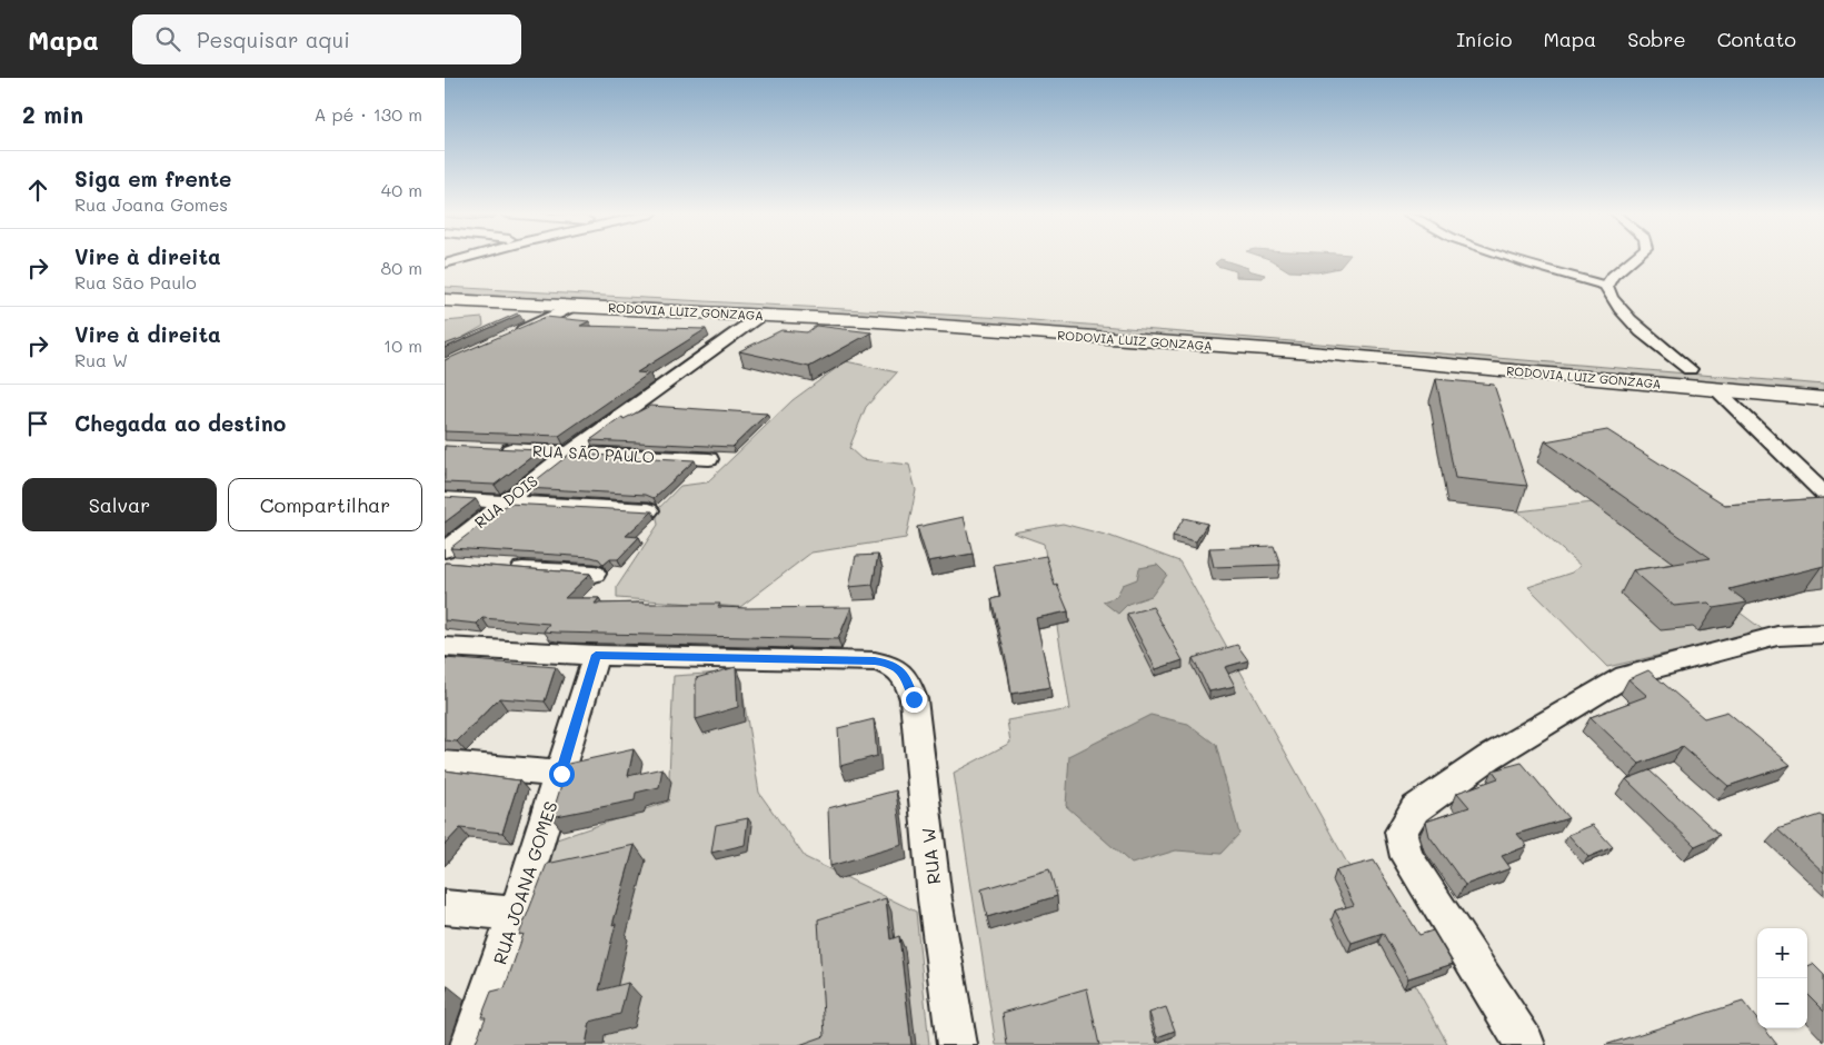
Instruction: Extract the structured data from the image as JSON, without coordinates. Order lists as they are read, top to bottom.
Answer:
{
  "streets": {
    "highway": ["RODOVIA LUIZ GONZAGA"],
    "street": [
      "RUA SÃO PAULO",
      "RUA DOIS",
      "RUA W",
      "RUA JOANA GOMES"
    ]
  },
  "crossings": [
    ["RODOVIA LUIZ GONZAGA", "RUA DOIS"],
    ["RUA SÃO PAULO", "RUA DOIS"],
    ["RUA W", "RUA JOANA GOMES"]
  ],
  "page": {
    "header": "Mapa",
    "search": "Pesquisar aqui",
    "nav": [
      "Início",
      "Mapa",
      "Sobre",
      "Contato"
    ],
    "heading": ["2 min", "A pé · 130 m"],
    "list": [
      ["Siga em frente", "Rua Joana Gomes", "40 m"],
      ["Vire à direita", "Rua São Paulo", "80 m"],
      ["Vire à direita", "Rua W", "10 m"],
      "Chegada ao destino"
    ],
    "buttons": ["Salvar", "Compartilhar"],
    "map_buttons": ["+", "−"]
  }
}
